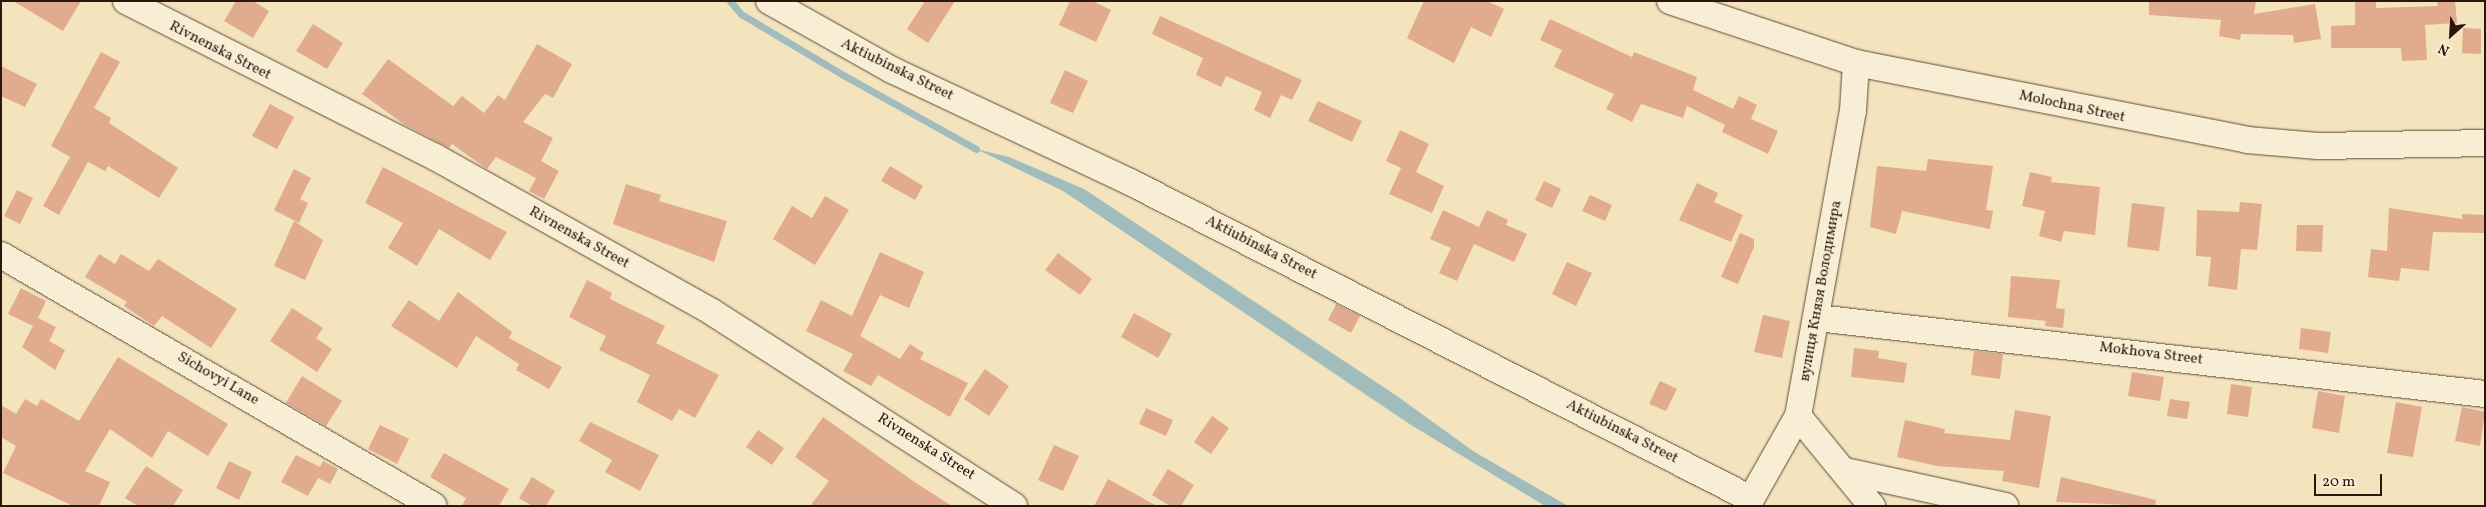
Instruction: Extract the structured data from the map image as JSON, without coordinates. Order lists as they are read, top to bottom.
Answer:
{
  "streets": {
    "street": [
      "Rivnenska Street",
      "Aktiubinska Street",
      "Molochna Street",
      "вулиця Князя Володимира",
      "Mokhova Street",
      "Sichovyi Lane"
    ]
  },
  "crossings": [
    ["Aktiubinska Street", "вулиця Князя Володимира"],
    ["Molochna Street", "вулиця Князя Володимира"],
    ["вулиця Князя Володимира", "Mokhova Street"]
  ],
  "scale_bar": "20 m",
  "north": "bottom left"
}
